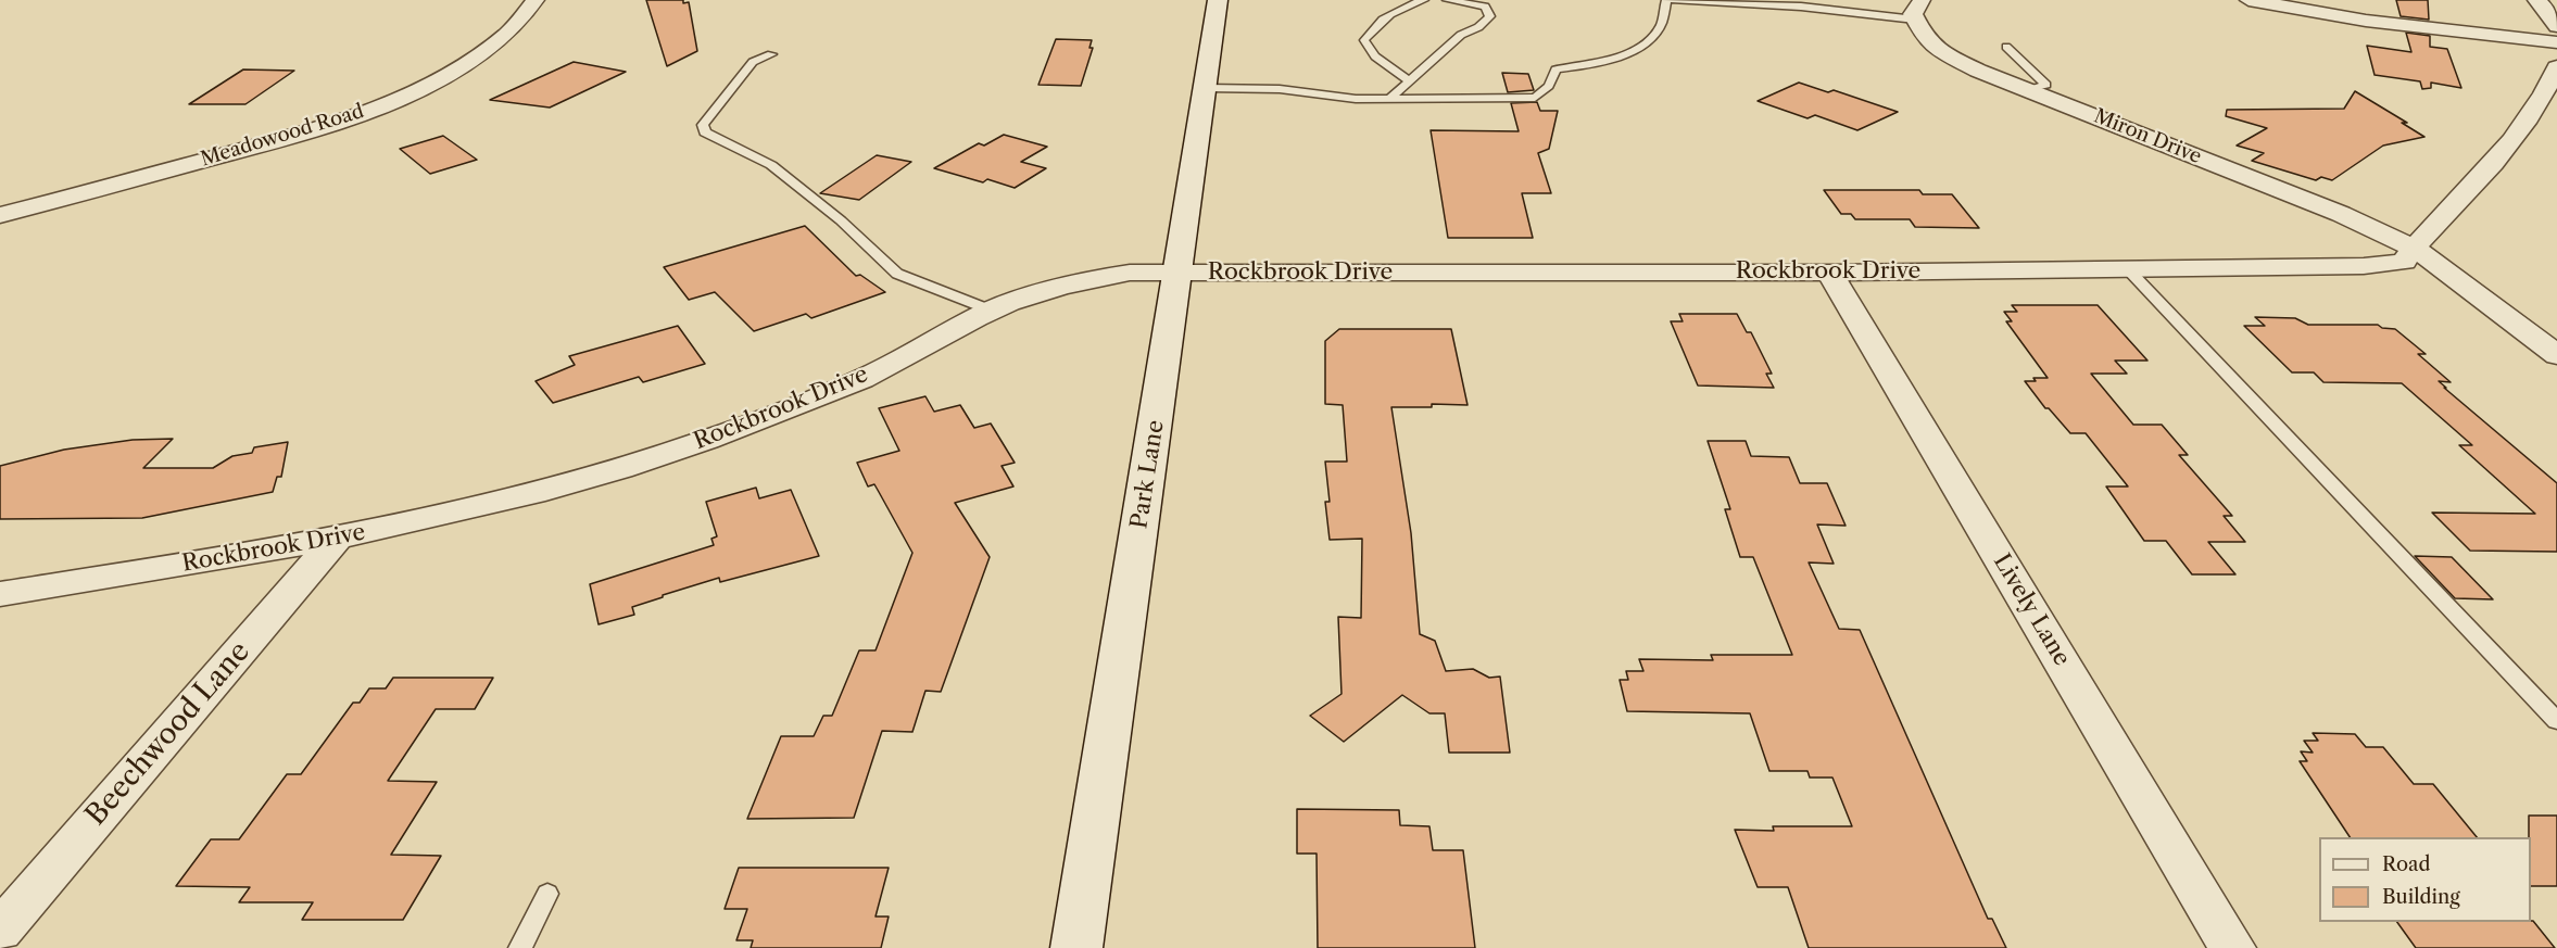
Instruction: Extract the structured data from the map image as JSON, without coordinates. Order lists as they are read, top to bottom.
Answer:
{
  "streets": {
    "street": [
      "Meadowood Road",
      "Miron Drive",
      "Rockbrook Drive",
      "Park Lane",
      "Lively Lane",
      "Beechwood Lane"
    ]
  },
  "crossings": [
    ["Miron Drive", "Rockbrook Drive"],
    ["Rockbrook Drive", "Park Lane"],
    ["Rockbrook Drive", "Lively Lane"],
    ["Rockbrook Drive", "Beechwood Lane"]
  ],
  "legend": ["Road", "Building"]
}
